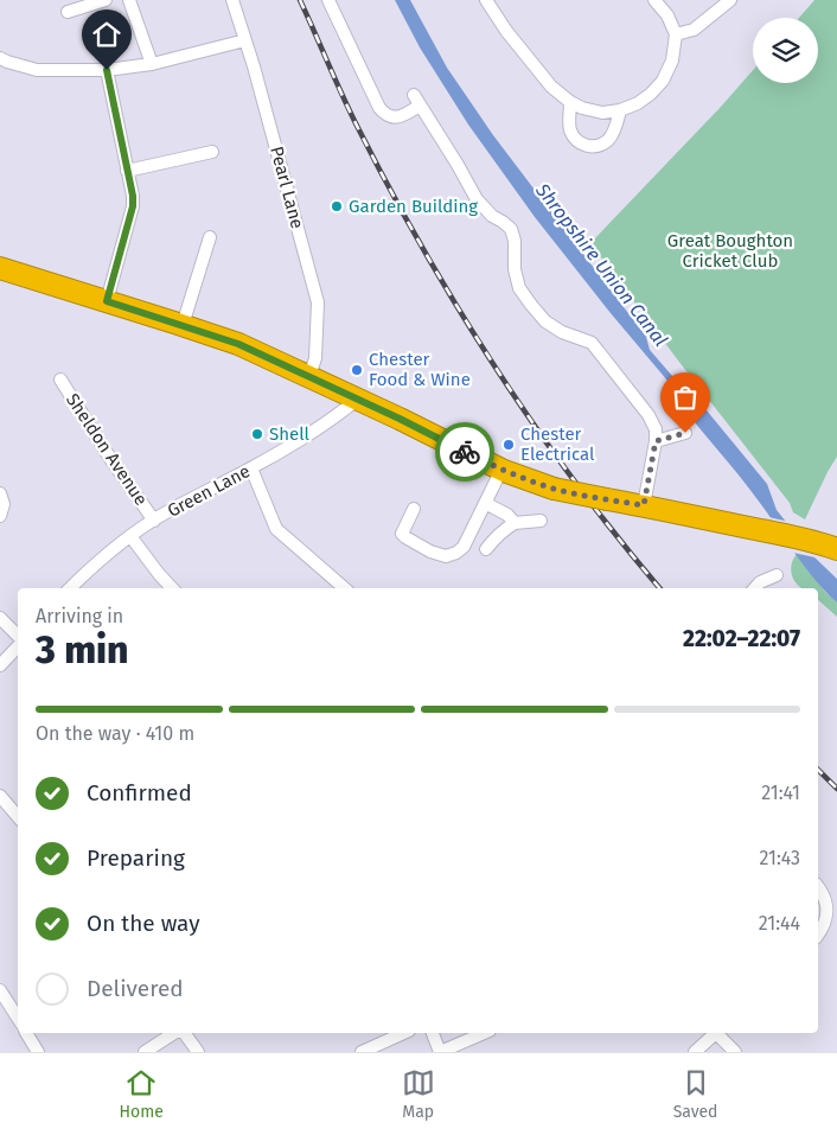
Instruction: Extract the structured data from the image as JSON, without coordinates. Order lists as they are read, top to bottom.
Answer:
{
  "streets": {
    "street": ["Pearl Lane", "Sheldon Avenue", "Green Lane"]
  },
  "crossings": [
    ["Sheldon Avenue", "Green Lane"]
  ],
  "water": ["Shropshire Union Canal"],
  "parks": ["Great Boughton Cricket Club"],
  "places": [
    "Garden Building",
    "Chester Food & Wine",
    "Shell",
    "Chester Electrical"
  ],
  "page": {
    "heading": ["3 min", "Arriving in", "22:02–22:07"],
    "bar": "On the way · 410 m",
    "list": [
      ["Confirmed", "21:41"],
      ["Preparing", "21:43"],
      ["On the way", "21:44"],
      "Delivered"
    ],
    "tabs": ["Home", "Map", "Saved"]
  }
}
